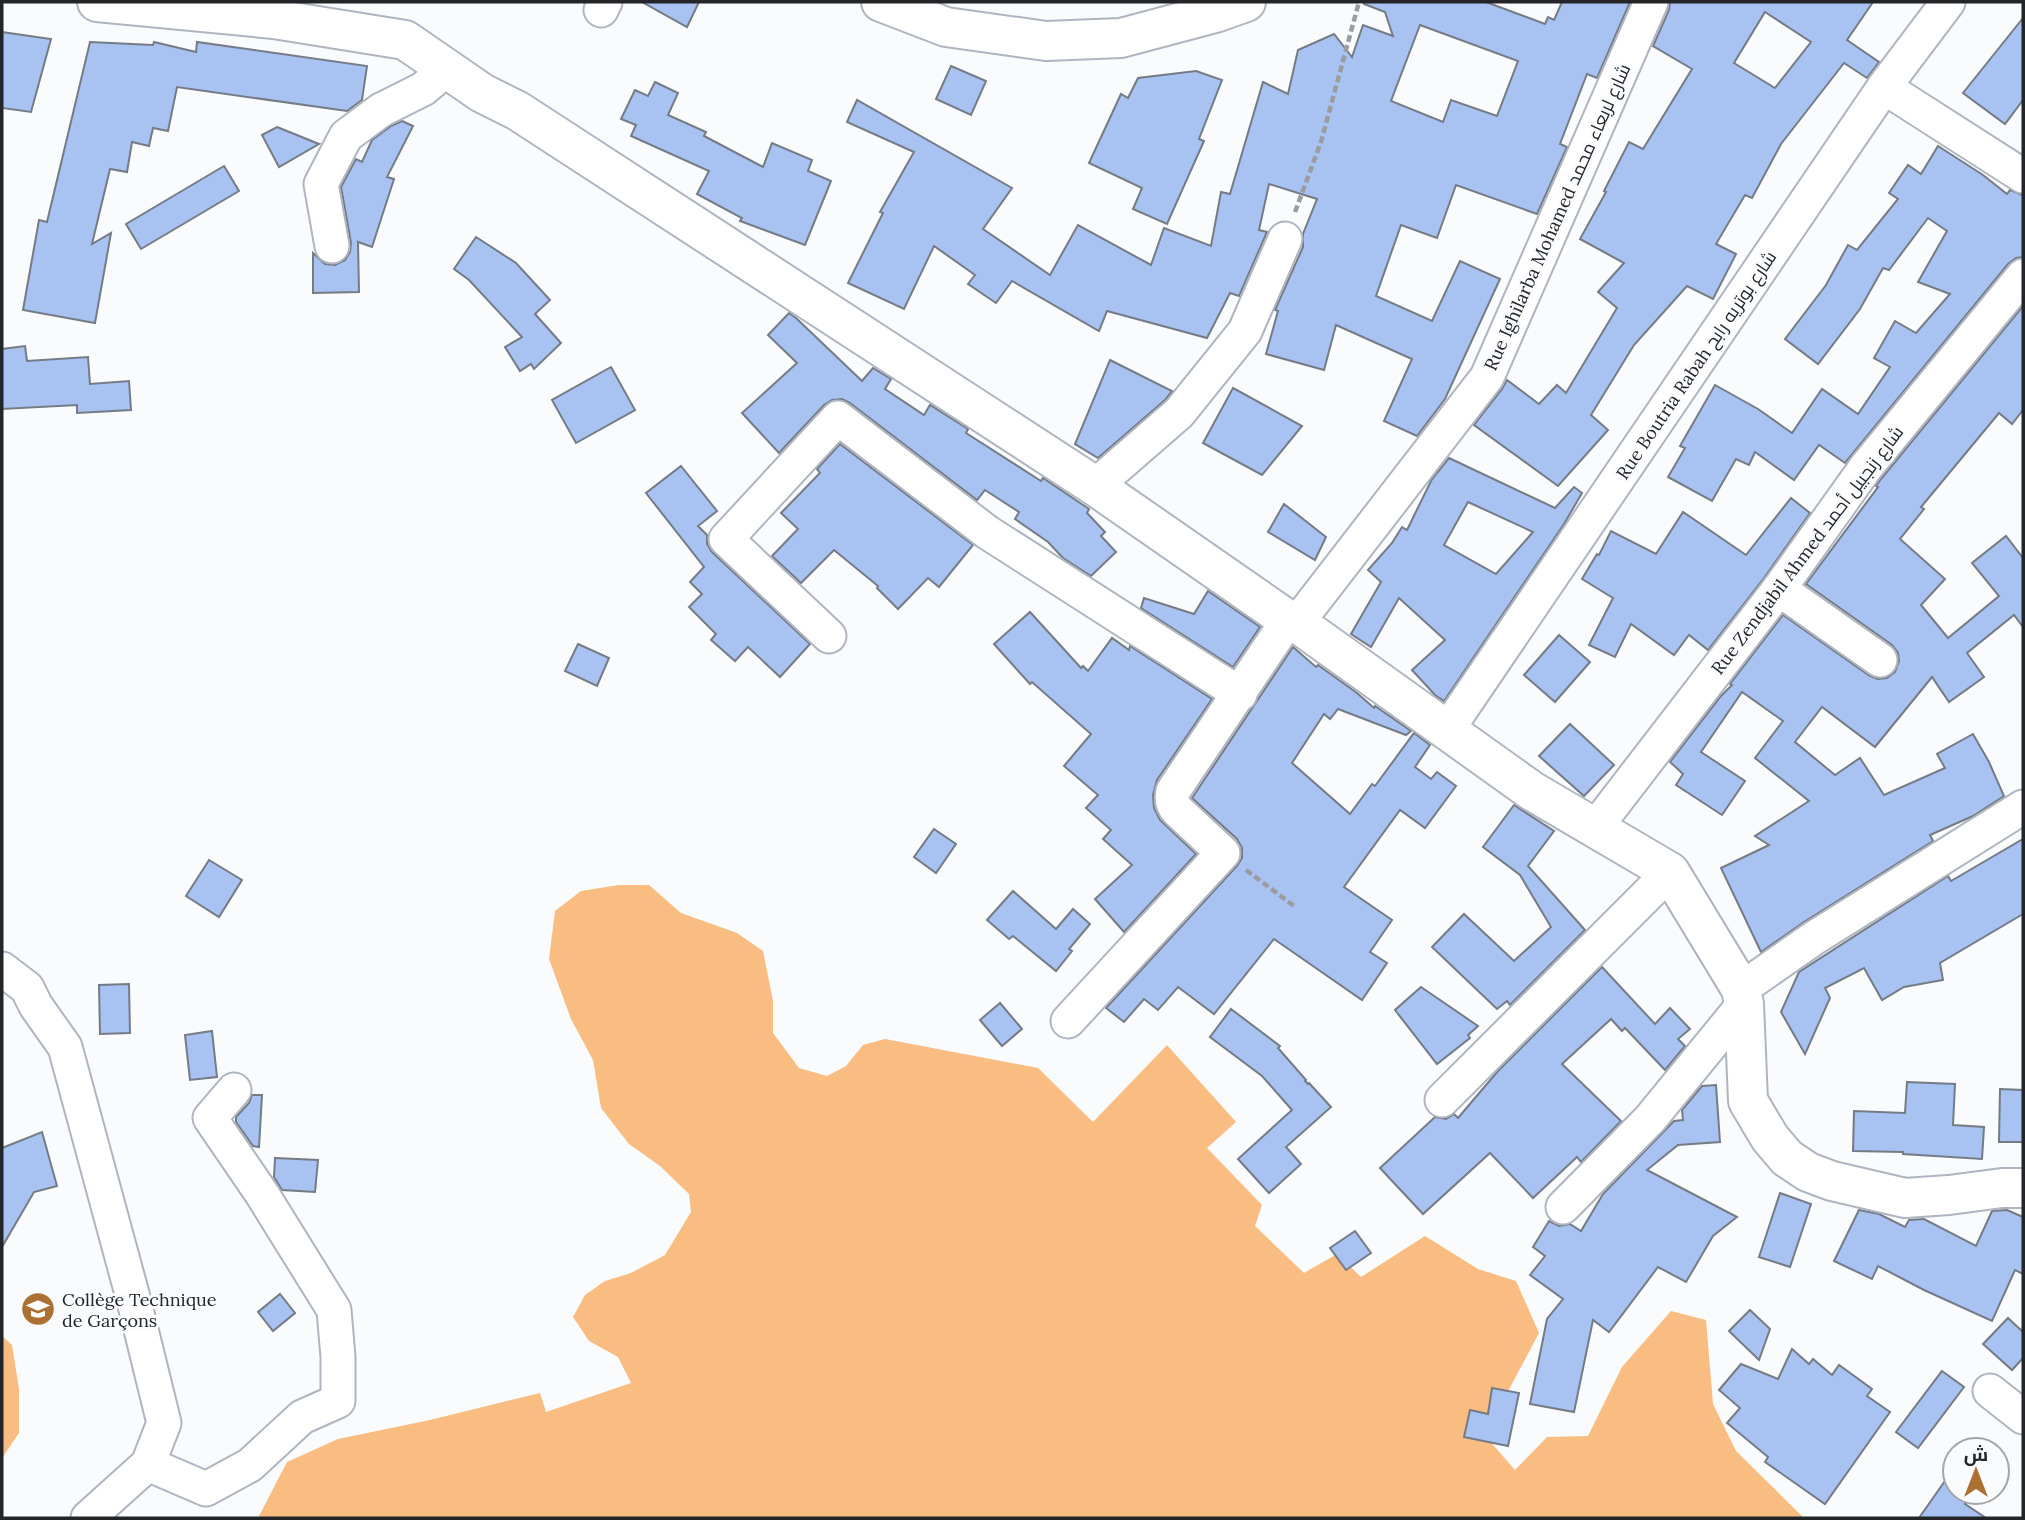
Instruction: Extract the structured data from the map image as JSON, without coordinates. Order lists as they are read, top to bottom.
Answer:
{
  "streets": {
    "street": ["Rue Ighilarba Mohamed شارع لربعاء محمد", "Rue Boutria Rabah شارع بوتريه رابح", "Rue Zendjabil Ahmed شارع زنجبيل أحمد"]
  },
  "places": {
    "school or university": ["Collège Technique de Garçons"]
  },
  "north": "top"
}
